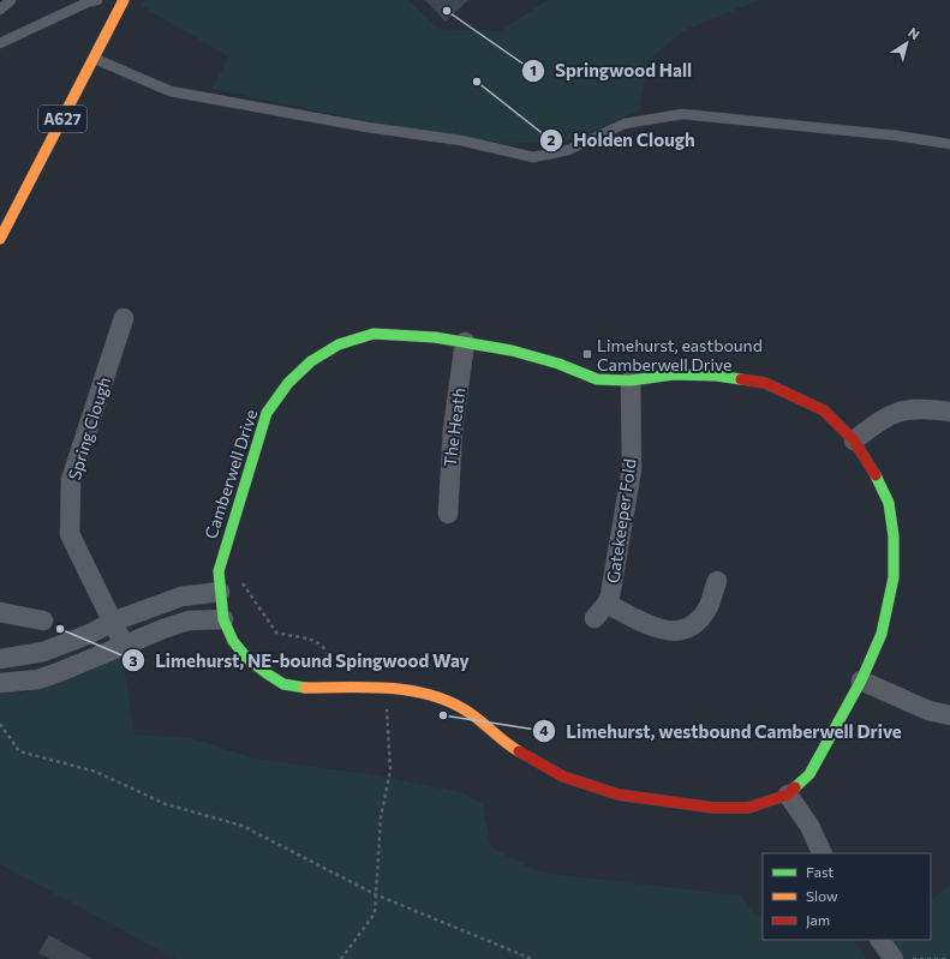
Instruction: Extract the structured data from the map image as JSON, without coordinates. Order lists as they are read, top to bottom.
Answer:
{
  "streets": {
    "main road": ["A627", "Camberwell Drive"],
    "street": ["The Heath", "Spring Clough", "Gatekeeper Fold"]
  },
  "crossings": [
    ["The Heath", "Camberwell Drive"],
    ["Camberwell Drive", "Gatekeeper Fold"]
  ],
  "places": {
    "other": [
      "Springwood Hall",
      "Holden Clough",
      "Limehurst, NE-bound Spingwood Way",
      "Limehurst, westbound Camberwell Drive"
    ],
    "transit": ["Limehurst, eastbound Camberwell Drive"]
  },
  "legend": ["Fast", "Slow", "Jam"],
  "north": "top right"
}
